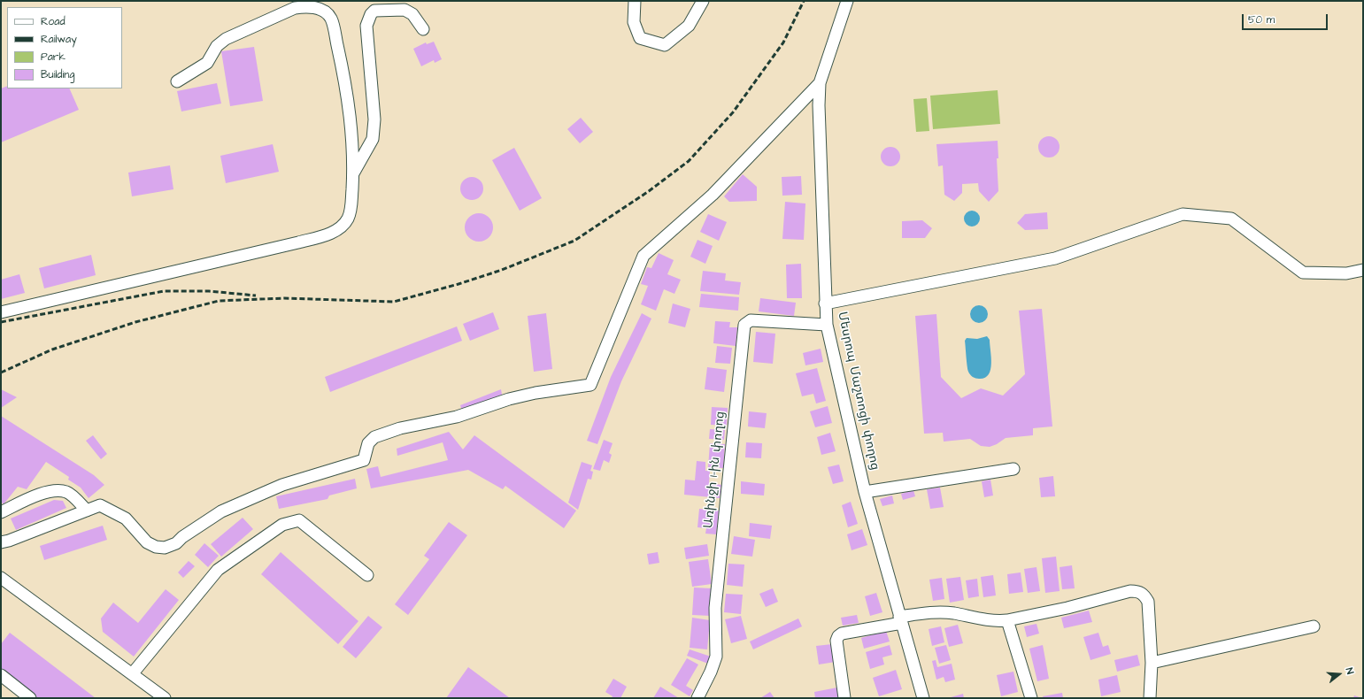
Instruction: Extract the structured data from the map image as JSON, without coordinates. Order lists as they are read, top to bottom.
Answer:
{
  "streets": {
    "street": ["Մեսրոպ Մաշտոցի փողոց", "Առինջի 1-ին փողոց"]
  },
  "crossings": [
    ["Մեսրոպ Մաշտոցի փողոց", "Առինջի 1-ին փողոց"]
  ],
  "legend": [
    "Road",
    "Railway",
    "Park",
    "Building"
  ],
  "scale_bar": "50 m",
  "north": "right"
}
